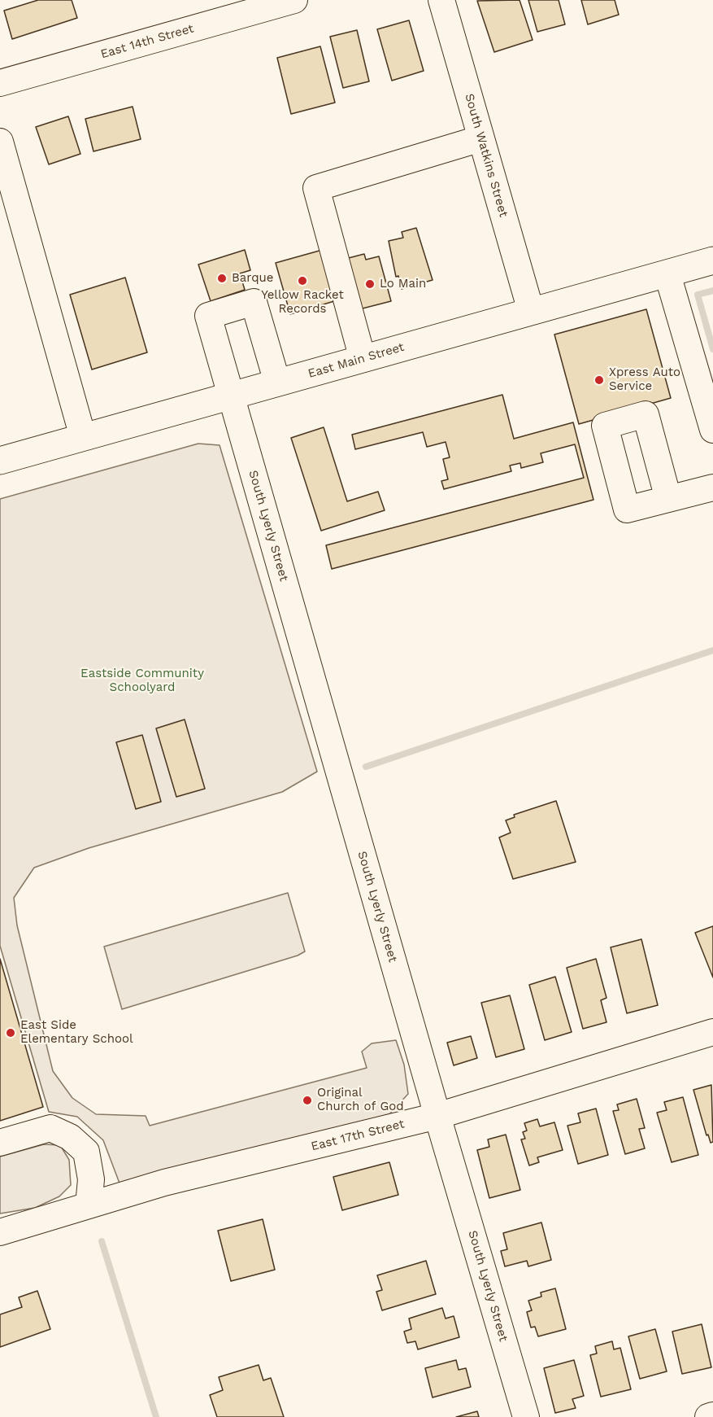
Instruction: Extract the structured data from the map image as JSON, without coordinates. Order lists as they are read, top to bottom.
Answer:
{
  "streets": {
    "main road": ["East Main Street"],
    "street": [
      "East 14th Street",
      "South Watkins Street",
      "South Lyerly Street",
      "East 17th Street"
    ]
  },
  "crossings": [
    ["South Watkins Street", "East Main Street"],
    ["East Main Street", "South Lyerly Street"],
    ["South Lyerly Street", "East 17th Street"]
  ],
  "parks": ["Eastside Community Schoolyard"],
  "places": [
    "Barque",
    "Yellow Racket Records",
    "Lo Main",
    "Xpress Auto Service",
    "East Side Elementary School",
    "Original Church of God"
  ]
}
